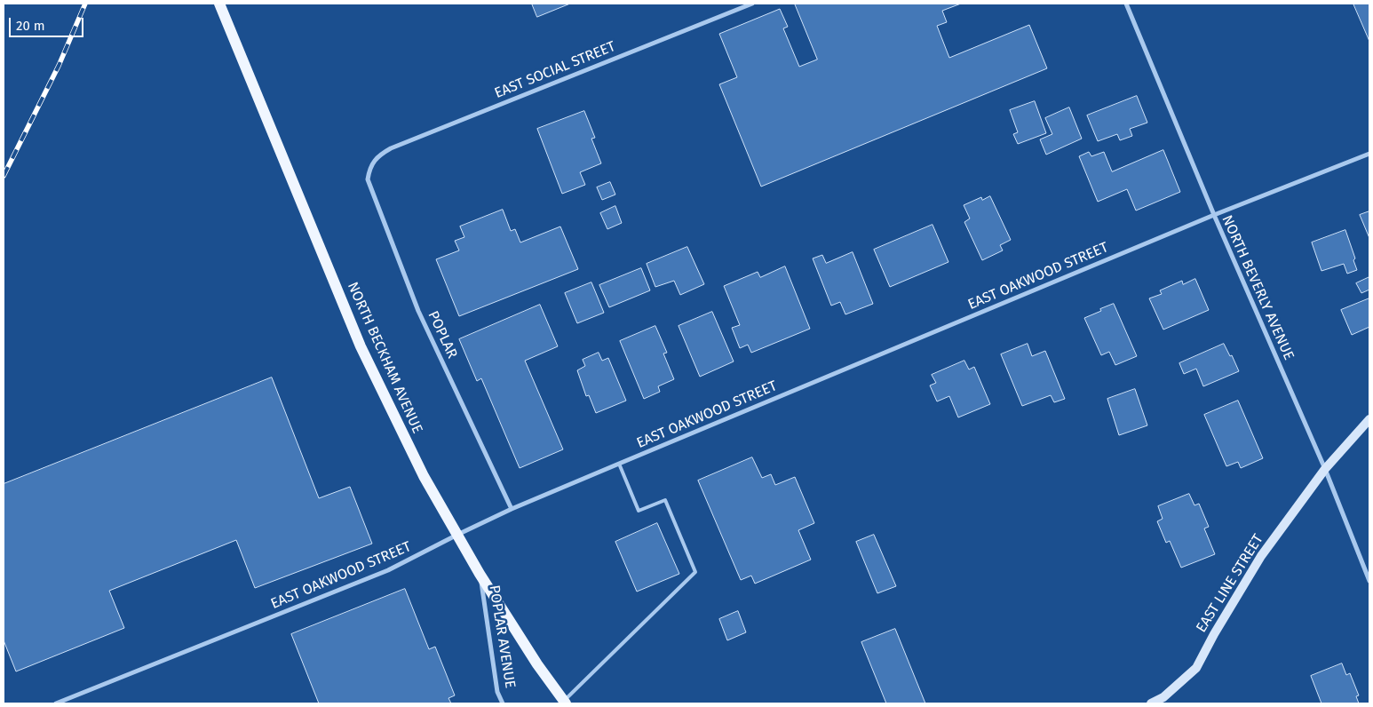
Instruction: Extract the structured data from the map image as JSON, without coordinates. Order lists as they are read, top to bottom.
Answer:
{
  "streets": {
    "main road": ["NORTH BECKHAM AVENUE"],
    "street": [
      "EAST SOCIAL STREET",
      "EAST OAKWOOD STREET",
      "NORTH BEVERLY AVENUE",
      "POPLAR",
      "EAST LINE STREET",
      "POPLAR AVENUE"
    ]
  },
  "crossings": [
    ["EAST SOCIAL STREET", "POPLAR"],
    ["EAST OAKWOOD STREET", "NORTH BEVERLY AVENUE"],
    ["EAST OAKWOOD STREET", "POPLAR"],
    ["EAST OAKWOOD STREET", "NORTH BECKHAM AVENUE"],
    ["NORTH BEVERLY AVENUE", "EAST LINE STREET"],
    ["NORTH BECKHAM AVENUE", "POPLAR AVENUE"]
  ],
  "scale_bar": "20 m"
}
